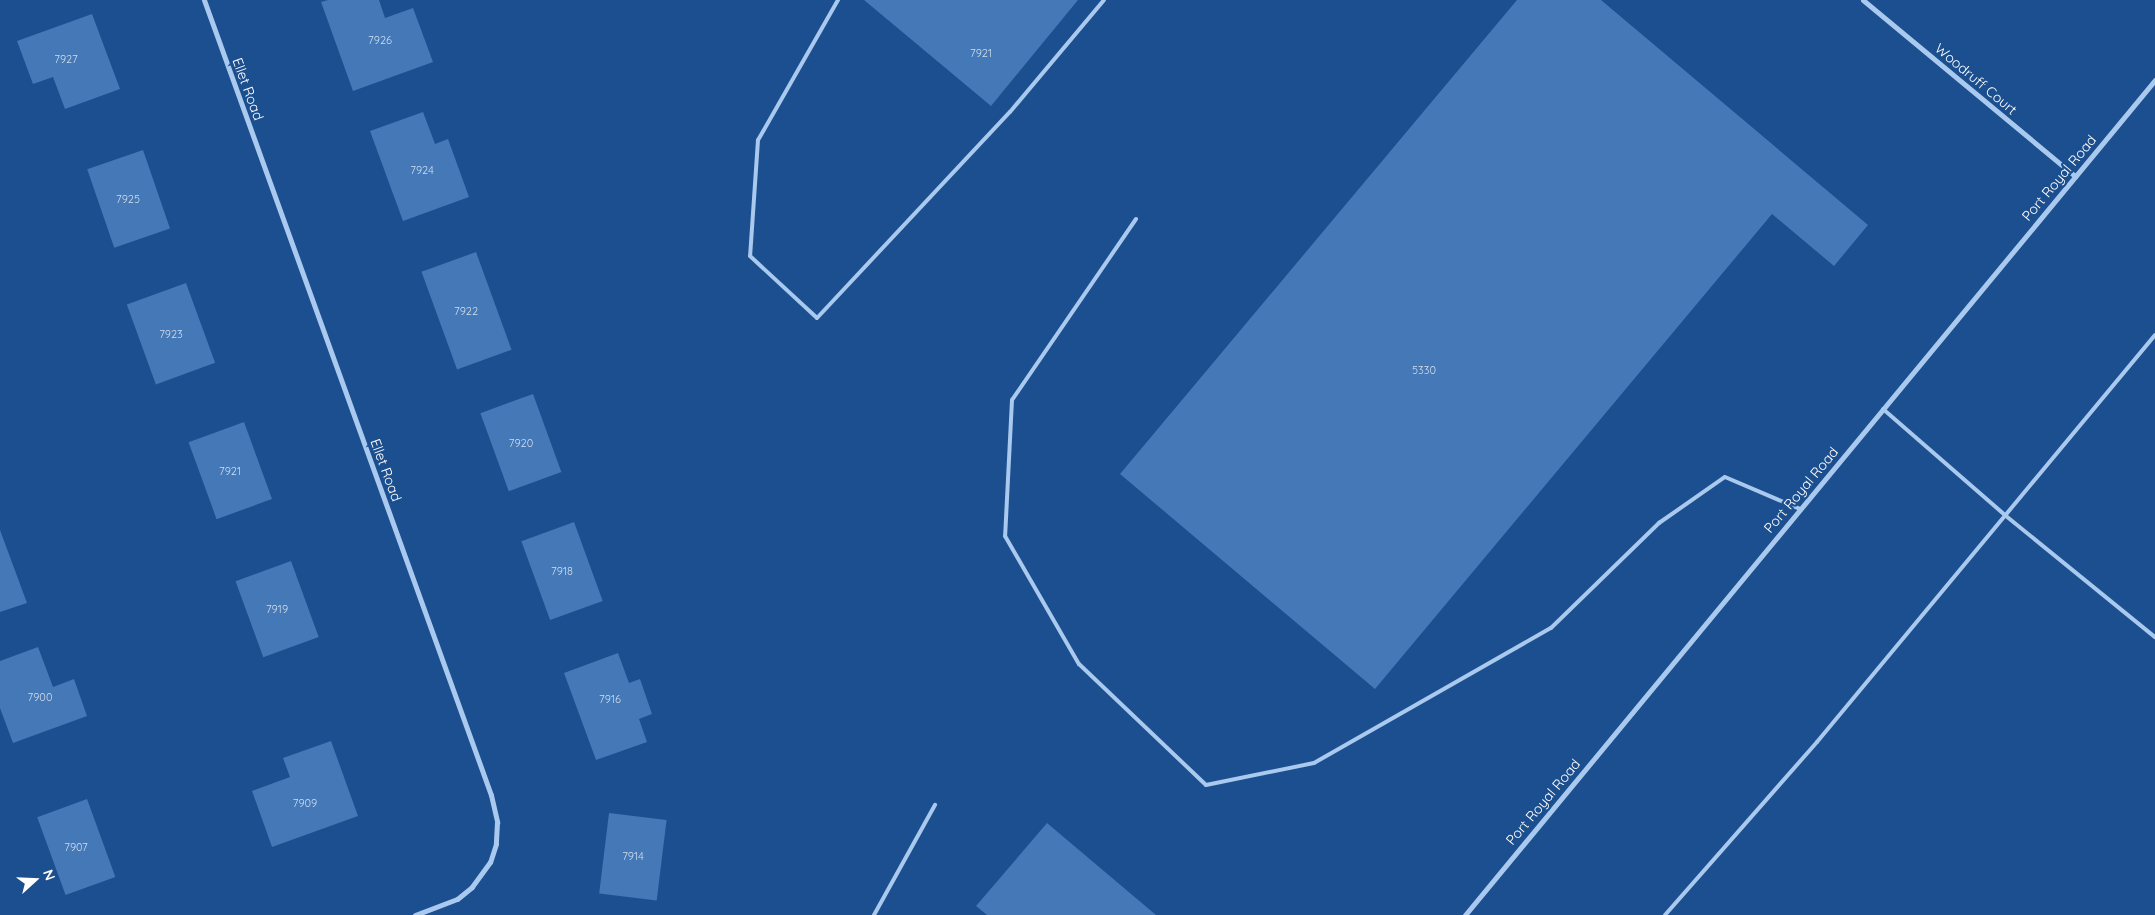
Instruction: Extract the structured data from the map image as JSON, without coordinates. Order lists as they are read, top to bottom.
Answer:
{
  "streets": {
    "street": ["Woodruff Court", "Ellet Road", "Port Royal Road"]
  },
  "crossings": [
    ["Woodruff Court", "Port Royal Road"]
  ],
  "house_numbers": [
    "7926",
    "7921",
    "7927",
    "7924",
    "7925",
    "7922",
    "7923",
    "5330",
    "7920",
    "7921",
    "7918",
    "7919",
    "7900",
    "7916",
    "7909",
    "7907",
    "7914"
  ],
  "north": "right"
}
